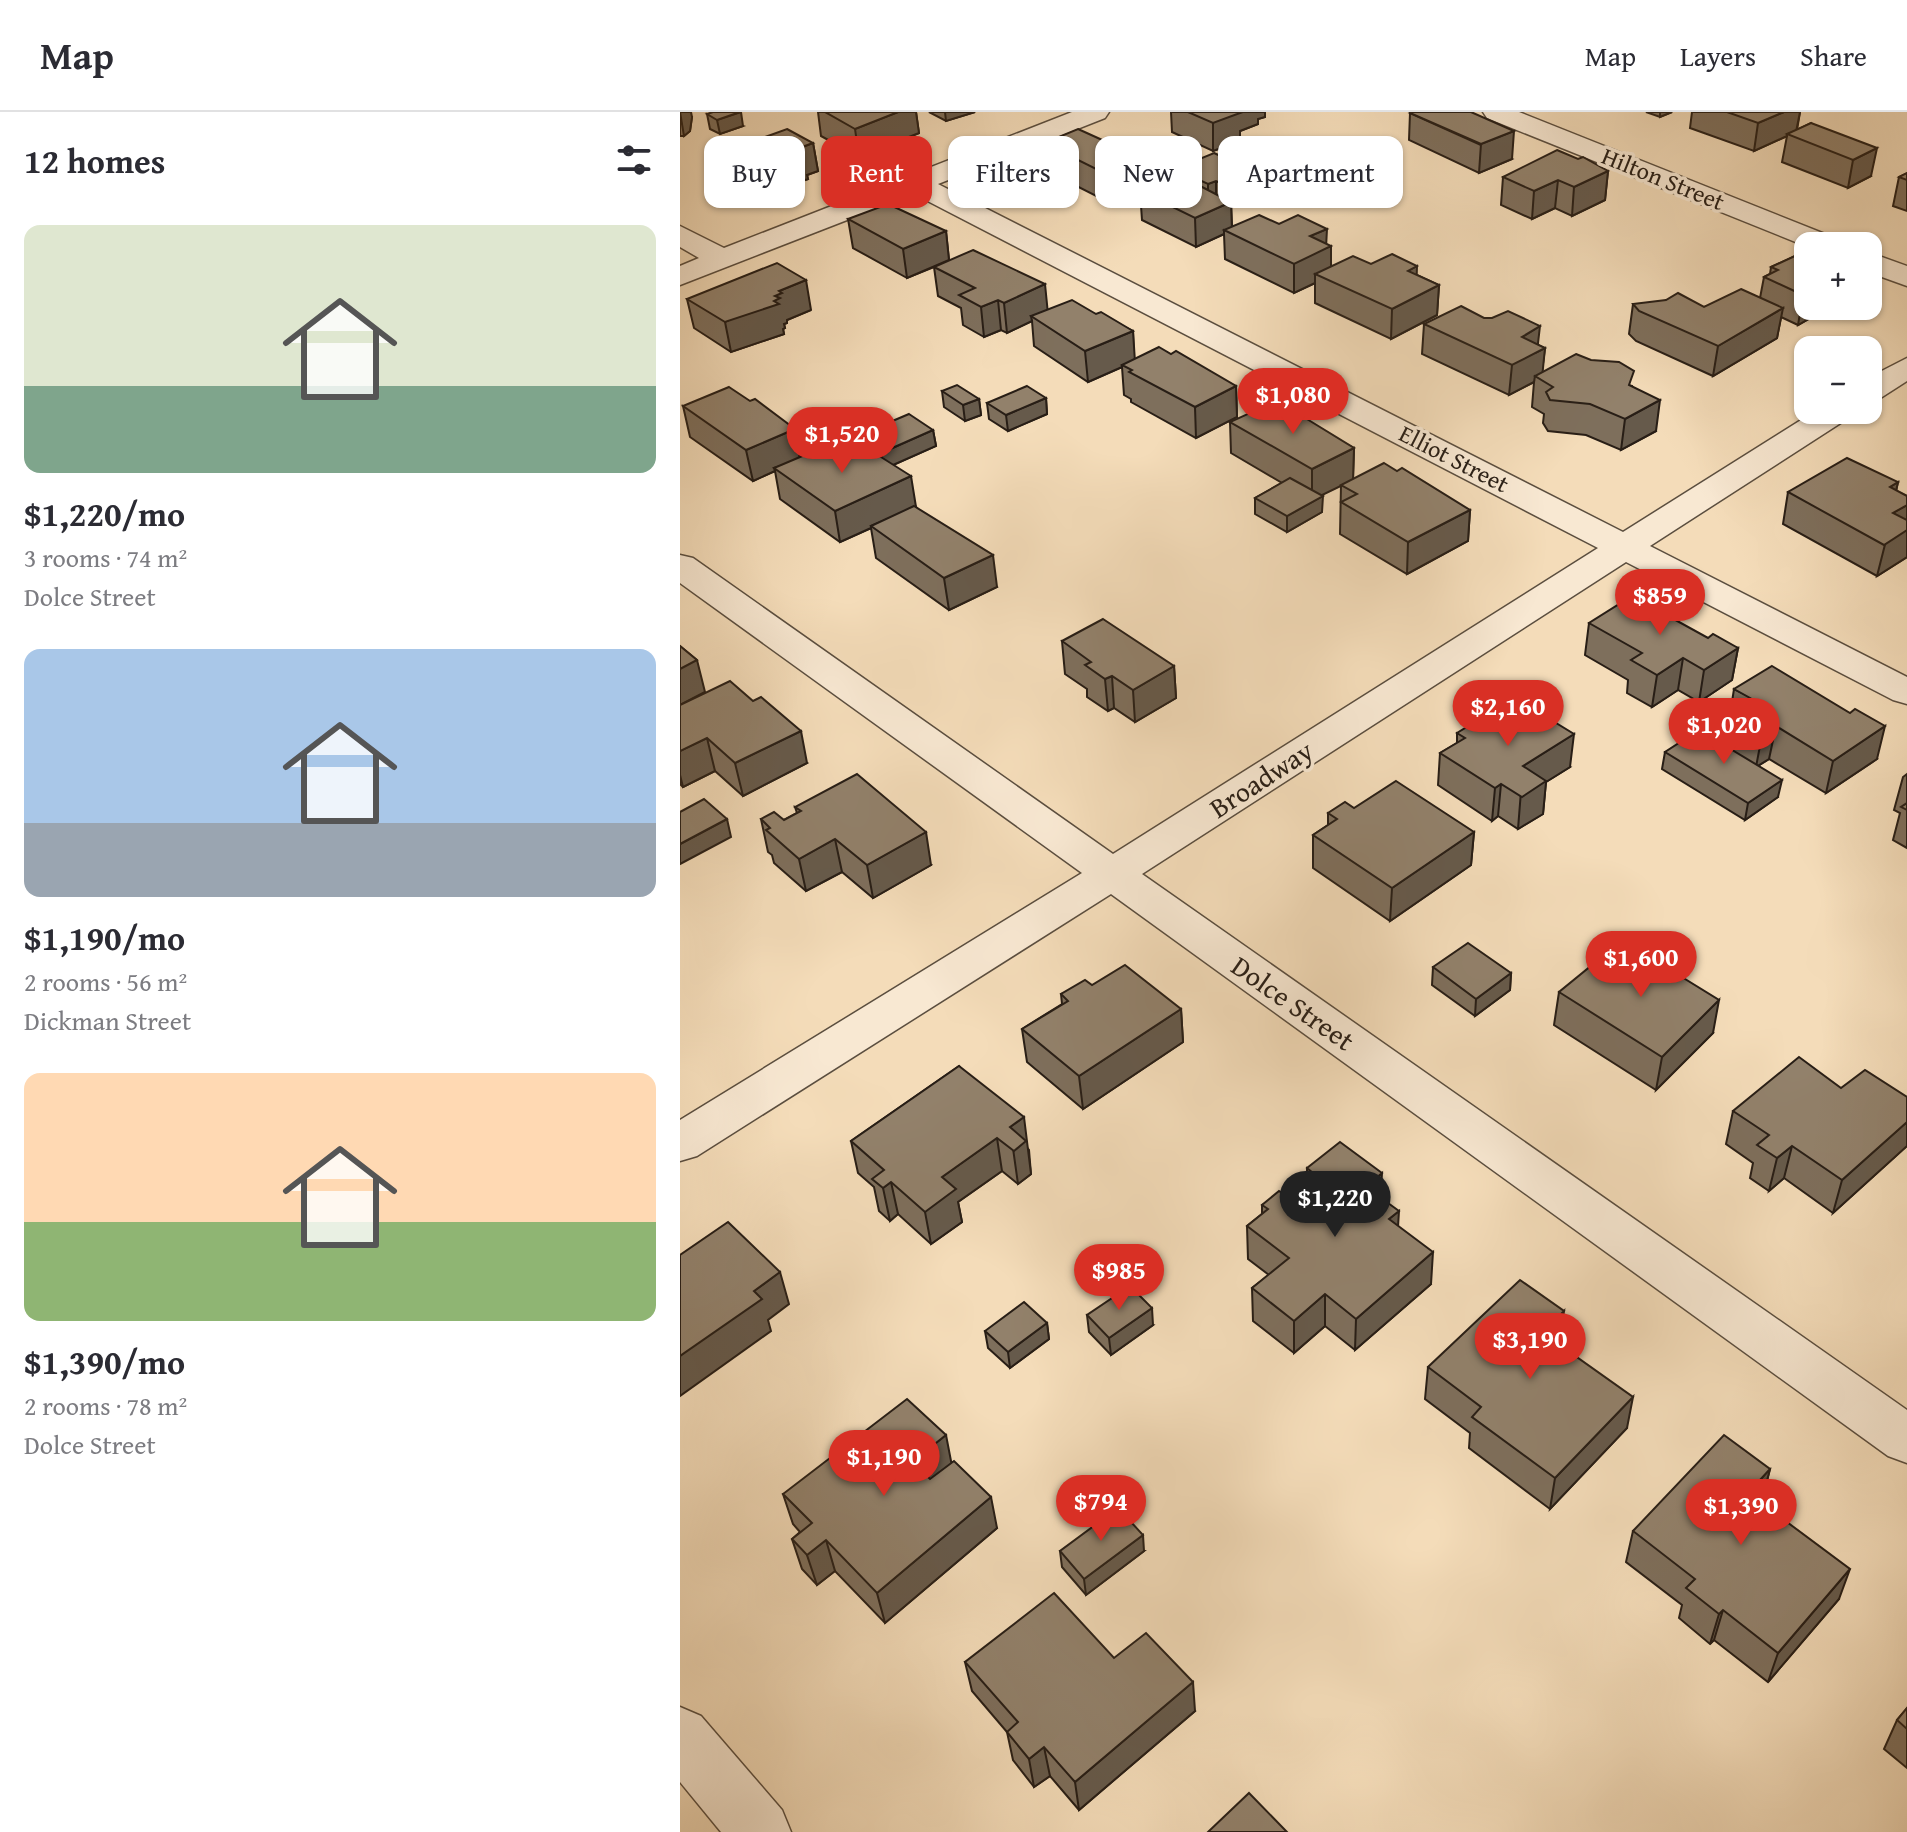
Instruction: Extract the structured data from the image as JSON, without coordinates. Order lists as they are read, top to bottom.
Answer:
{
  "streets": {
    "street": [
      "Hilton Street",
      "Elliot Street",
      "Broadway",
      "Dolce Street"
    ]
  },
  "crossings": [
    ["Elliot Street", "Broadway"],
    ["Broadway", "Dolce Street"]
  ],
  "page": {
    "header": "Map",
    "nav": ["Map", "Layers", "Share"],
    "heading": "12 homes",
    "chip": [
      "Buy",
      "Rent",
      "Filters",
      "New",
      "Apartment"
    ],
    "list": [
      {
        "name": "$1,220/mo",
        "note": "3 rooms · 74 m² · Dolce Street"
      },
      {
        "name": "$1,190/mo",
        "note": "2 rooms · 56 m² · Dickman Street"
      },
      {
        "name": "$1,390/mo",
        "note": "2 rooms · 78 m² · Dolce Street"
      }
    ],
    "map_buttons": ["+", "−"],
    "price": [
      "$1,080",
      "$1,520",
      "$859",
      "$2,160",
      "$1,020",
      "$1,600",
      "$1,220",
      "$985",
      "$3,190",
      "$1,190",
      "$794",
      "$1,390"
    ]
  }
}
